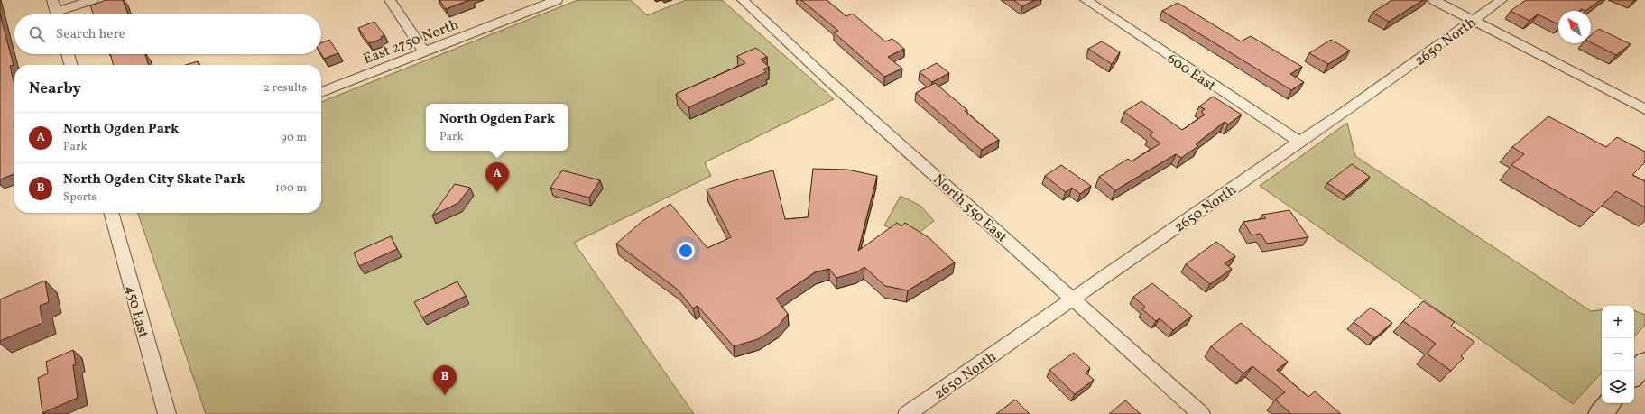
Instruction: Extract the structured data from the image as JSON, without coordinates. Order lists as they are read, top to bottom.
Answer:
{
  "streets": {
    "street": [
      "East 2750 North",
      "2650 North",
      "600 East",
      "North 550 East",
      "450 East"
    ]
  },
  "crossings": [
    ["2650 North", "600 East"],
    ["2650 North", "North 550 East"]
  ],
  "north": "top left",
  "page": {
    "search": "Search here",
    "heading": ["Nearby", "2 results"],
    "popup": ["North Ogden Park", "Park"],
    "list": [
      {
        "mark": "A",
        "name": "North Ogden Park",
        "note": "Park",
        "value": "90 m"
      },
      {
        "mark": "B",
        "name": "North Ogden City Skate Park",
        "note": "Sports",
        "value": "100 m"
      }
    ],
    "pins": ["A", "B"],
    "map_buttons": ["+", "−"]
  }
}
